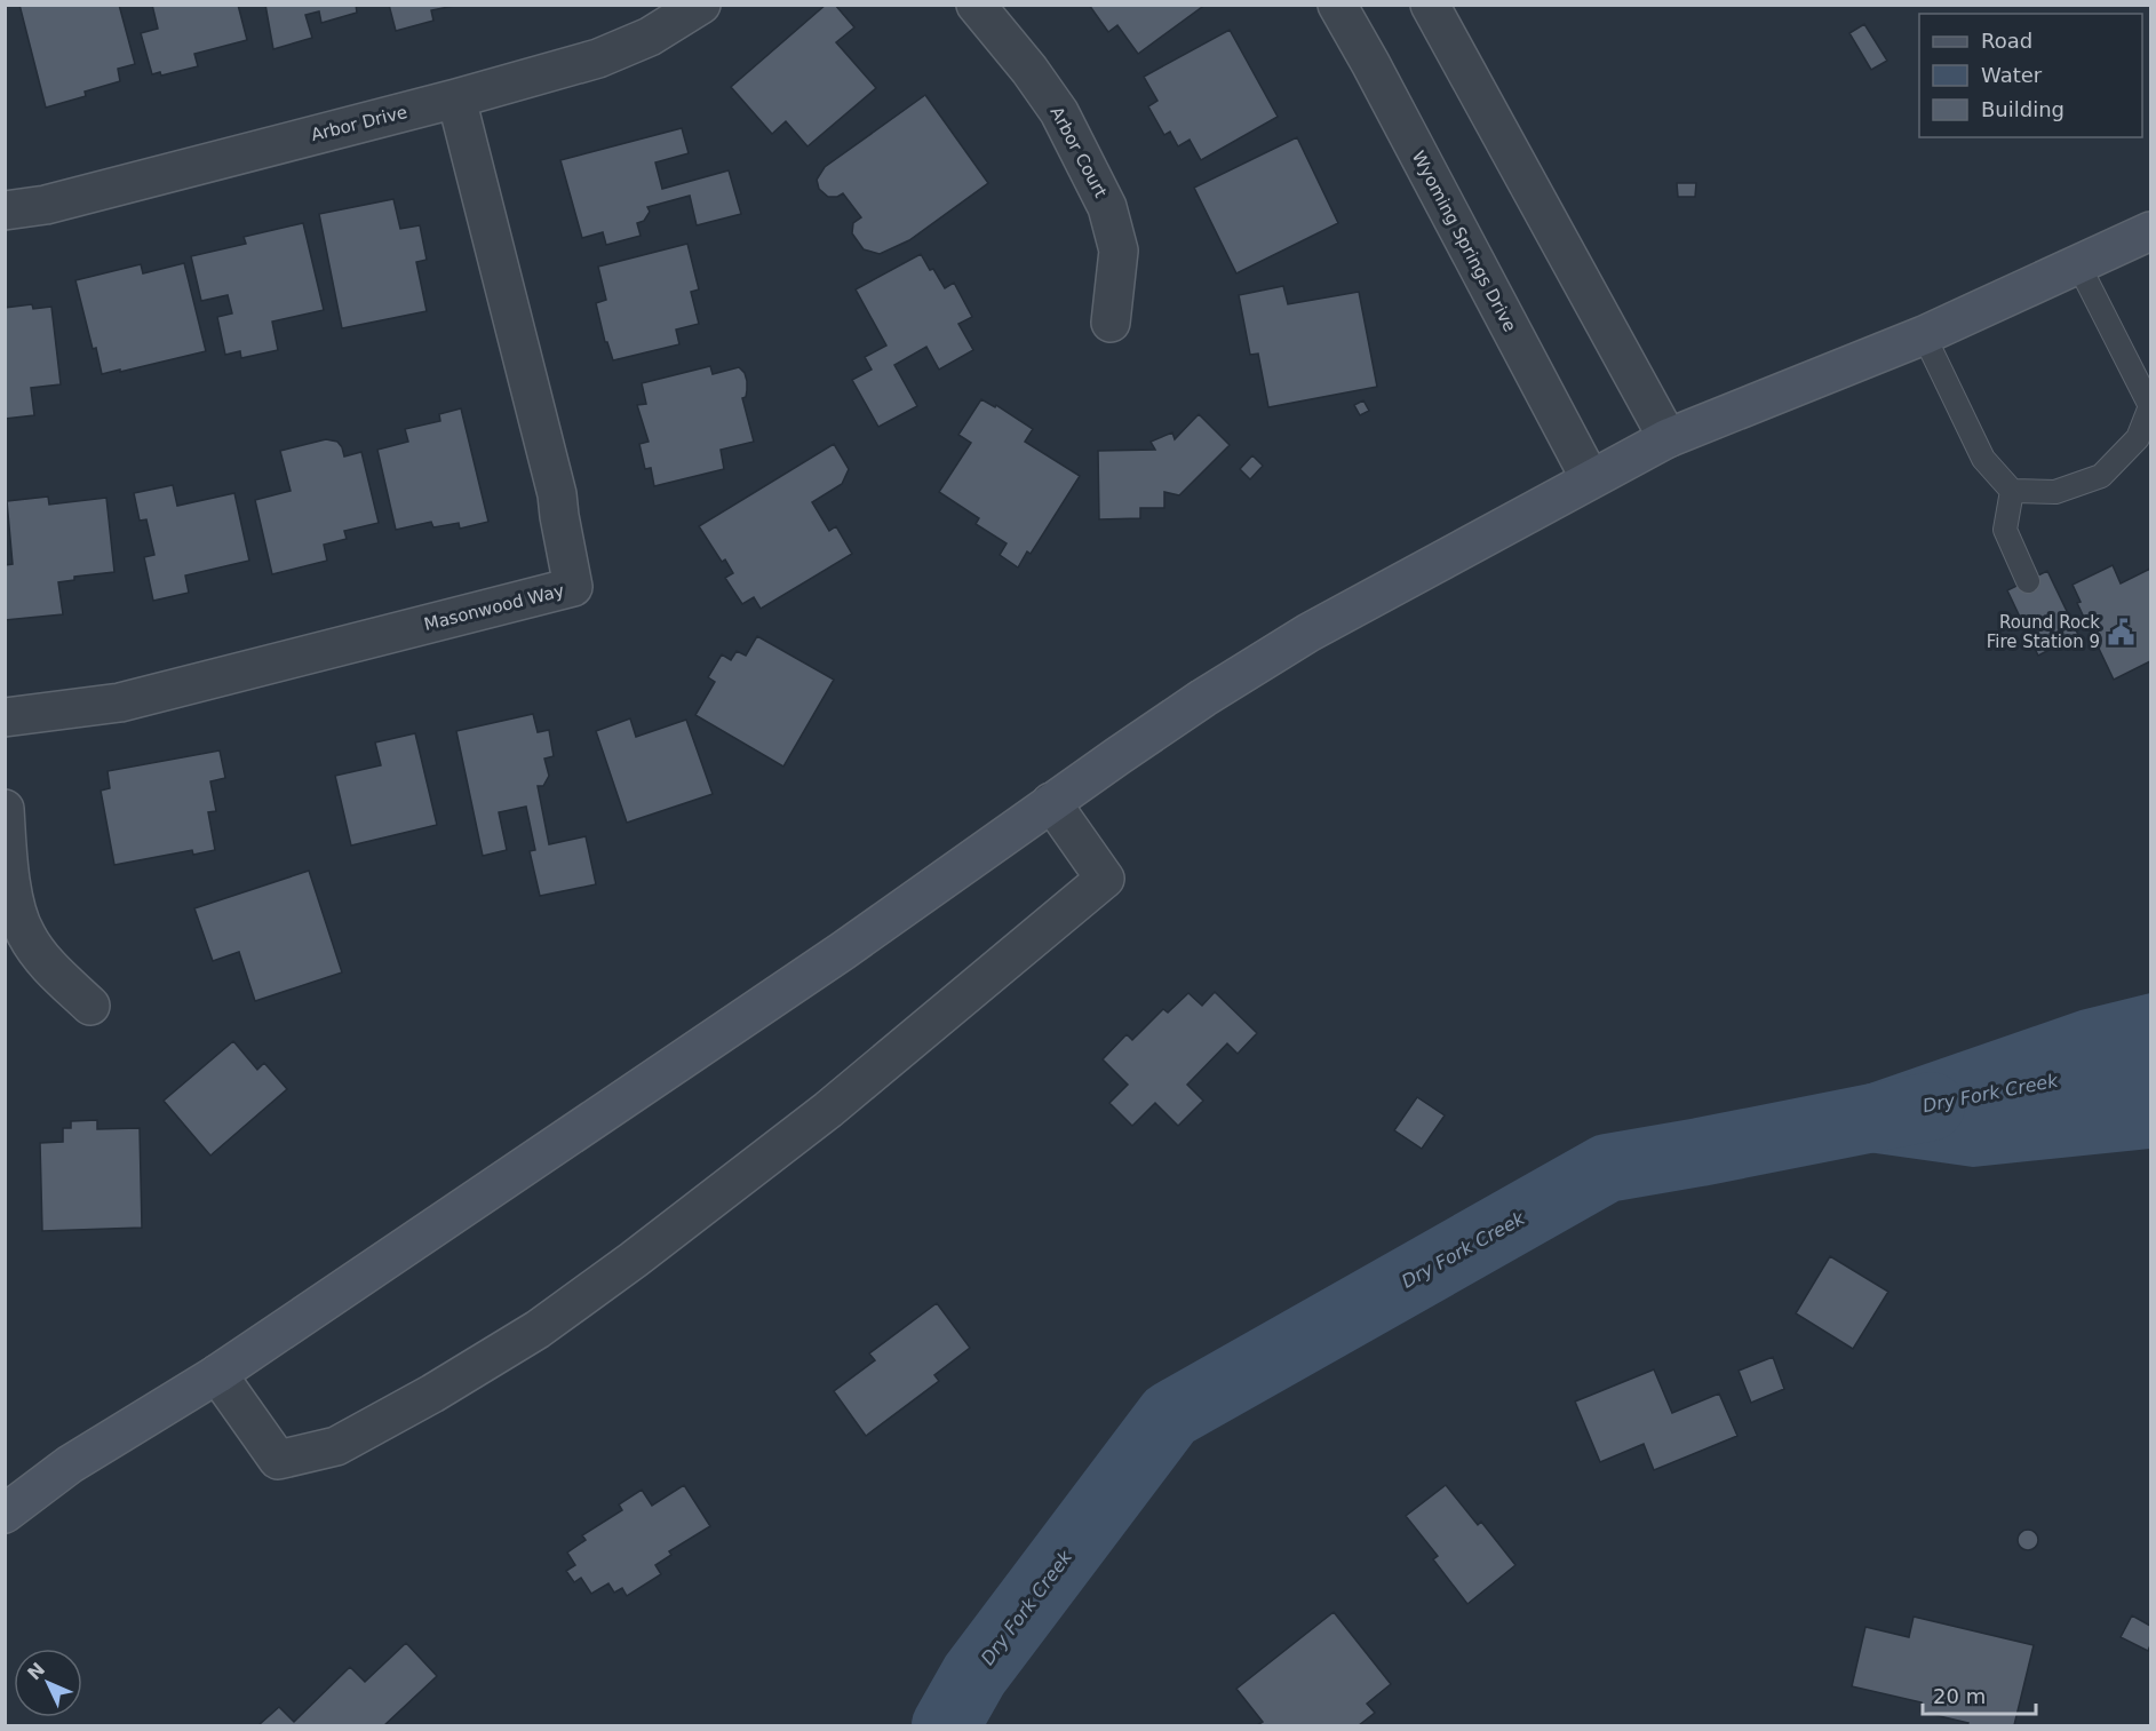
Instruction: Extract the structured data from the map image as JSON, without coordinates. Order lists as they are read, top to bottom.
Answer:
{
  "streets": {
    "street": [
      "Arbor Drive",
      "Arbor Court",
      "Wyoming Springs Drive",
      "Masonwood Way"
    ]
  },
  "crossings": [
    ["Arbor Drive", "Masonwood Way"]
  ],
  "water": ["Dry Fork Creek"],
  "places": {
    "public building": ["Round Rock Fire Station 9"]
  },
  "legend": ["Road", "Water", "Building"],
  "scale_bar": "20 m",
  "north": "top left"
}
